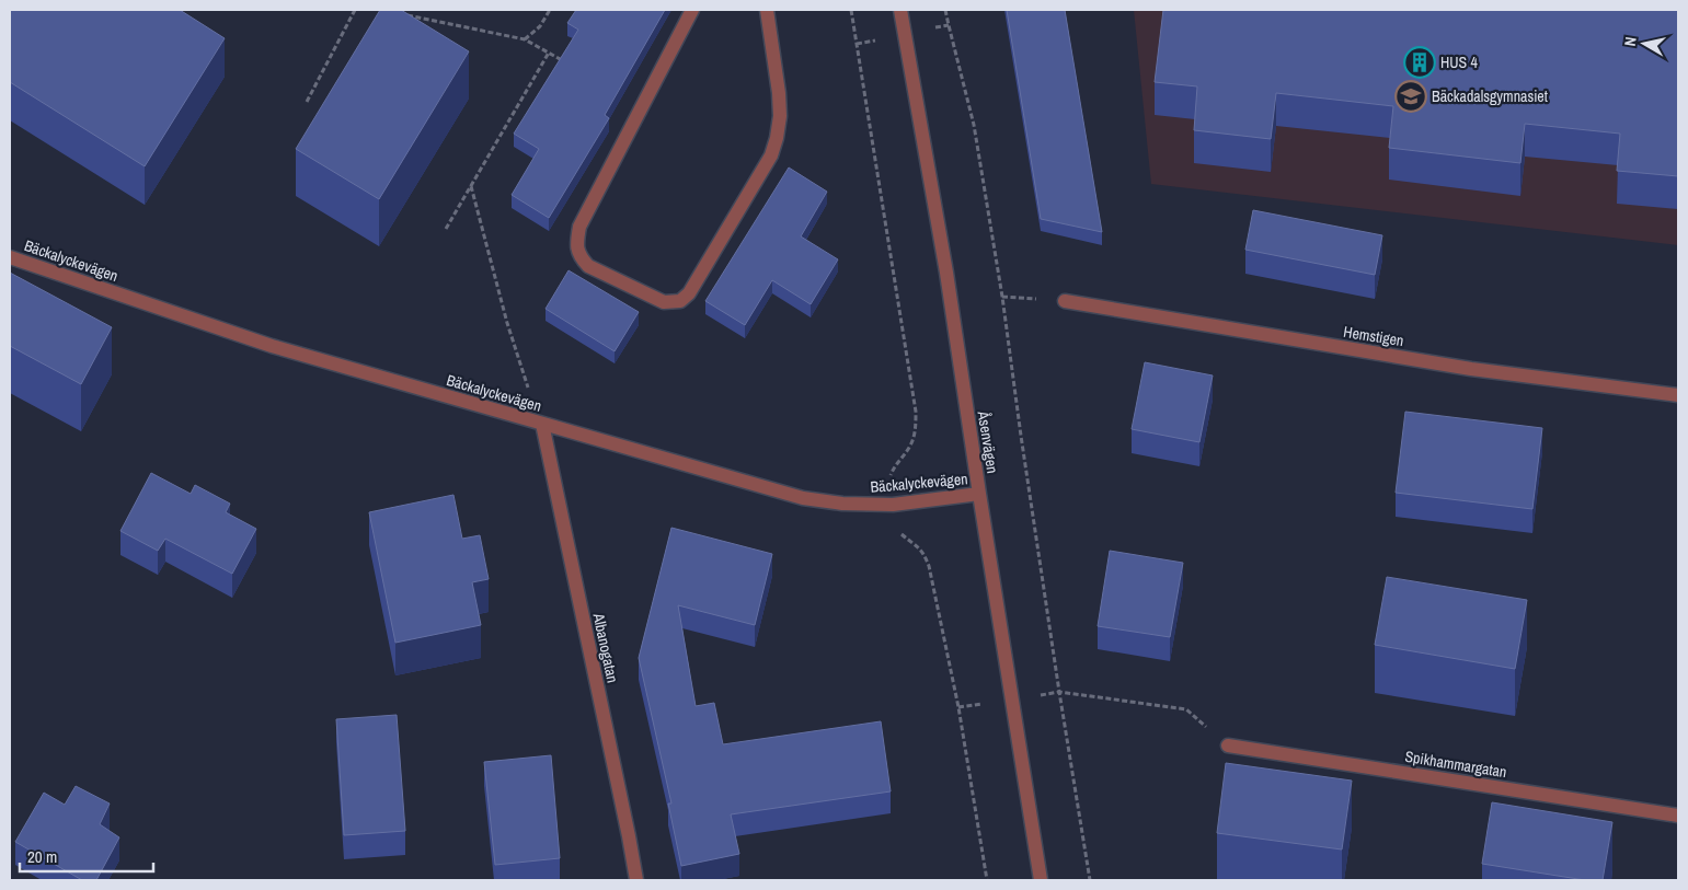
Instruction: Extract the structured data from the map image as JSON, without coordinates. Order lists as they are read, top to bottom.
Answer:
{
  "streets": {
    "street": [
      "Bäckalyckevägen",
      "Hemstigen",
      "Åsenvägen",
      "Albanogatan",
      "Spikhammargatan"
    ]
  },
  "crossings": [
    ["Bäckalyckevägen", "Åsenvägen"],
    ["Bäckalyckevägen", "Albanogatan"]
  ],
  "places": {
    "building": ["HUS 4"],
    "school or university": ["Bäckadalsgymnasiet"]
  },
  "scale_bar": "20 m",
  "north": "left"
}
